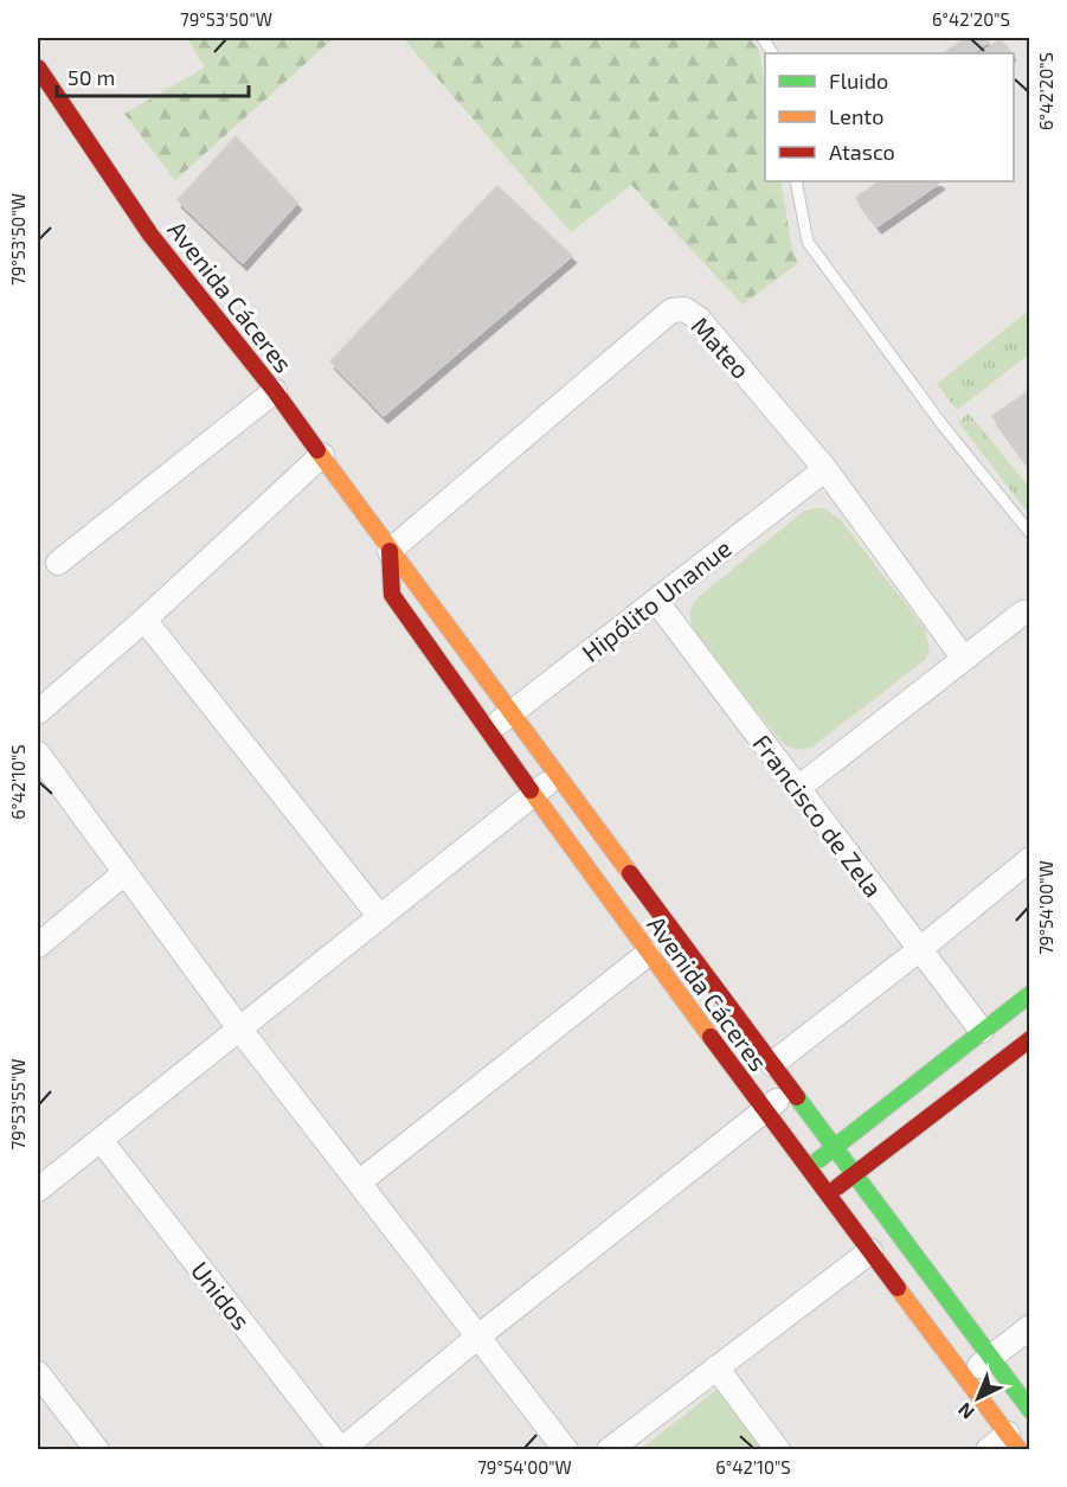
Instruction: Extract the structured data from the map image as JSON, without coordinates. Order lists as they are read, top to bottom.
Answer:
{
  "streets": {
    "street": [
      "Avenida Cáceres",
      "Mateo",
      "Hipólito Unanue",
      "Francisco de Zela",
      "Unidos"
    ]
  },
  "crossings": [
    ["Avenida Cáceres", "Mateo"],
    ["Avenida Cáceres", "Hipólito Unanue"],
    ["Mateo", "Hipólito Unanue"],
    ["Hipólito Unanue", "Francisco de Zela"]
  ],
  "legend": ["Fluido", "Lento", "Atasco"],
  "scale_bar": "50 m",
  "north": "bottom left",
  "coordinates": [
    "79°53'50\"W",
    "6°42'20\"S",
    "6°42'10\"S",
    "79°54'00\"W",
    "79°53'55\"W"
  ]
}
